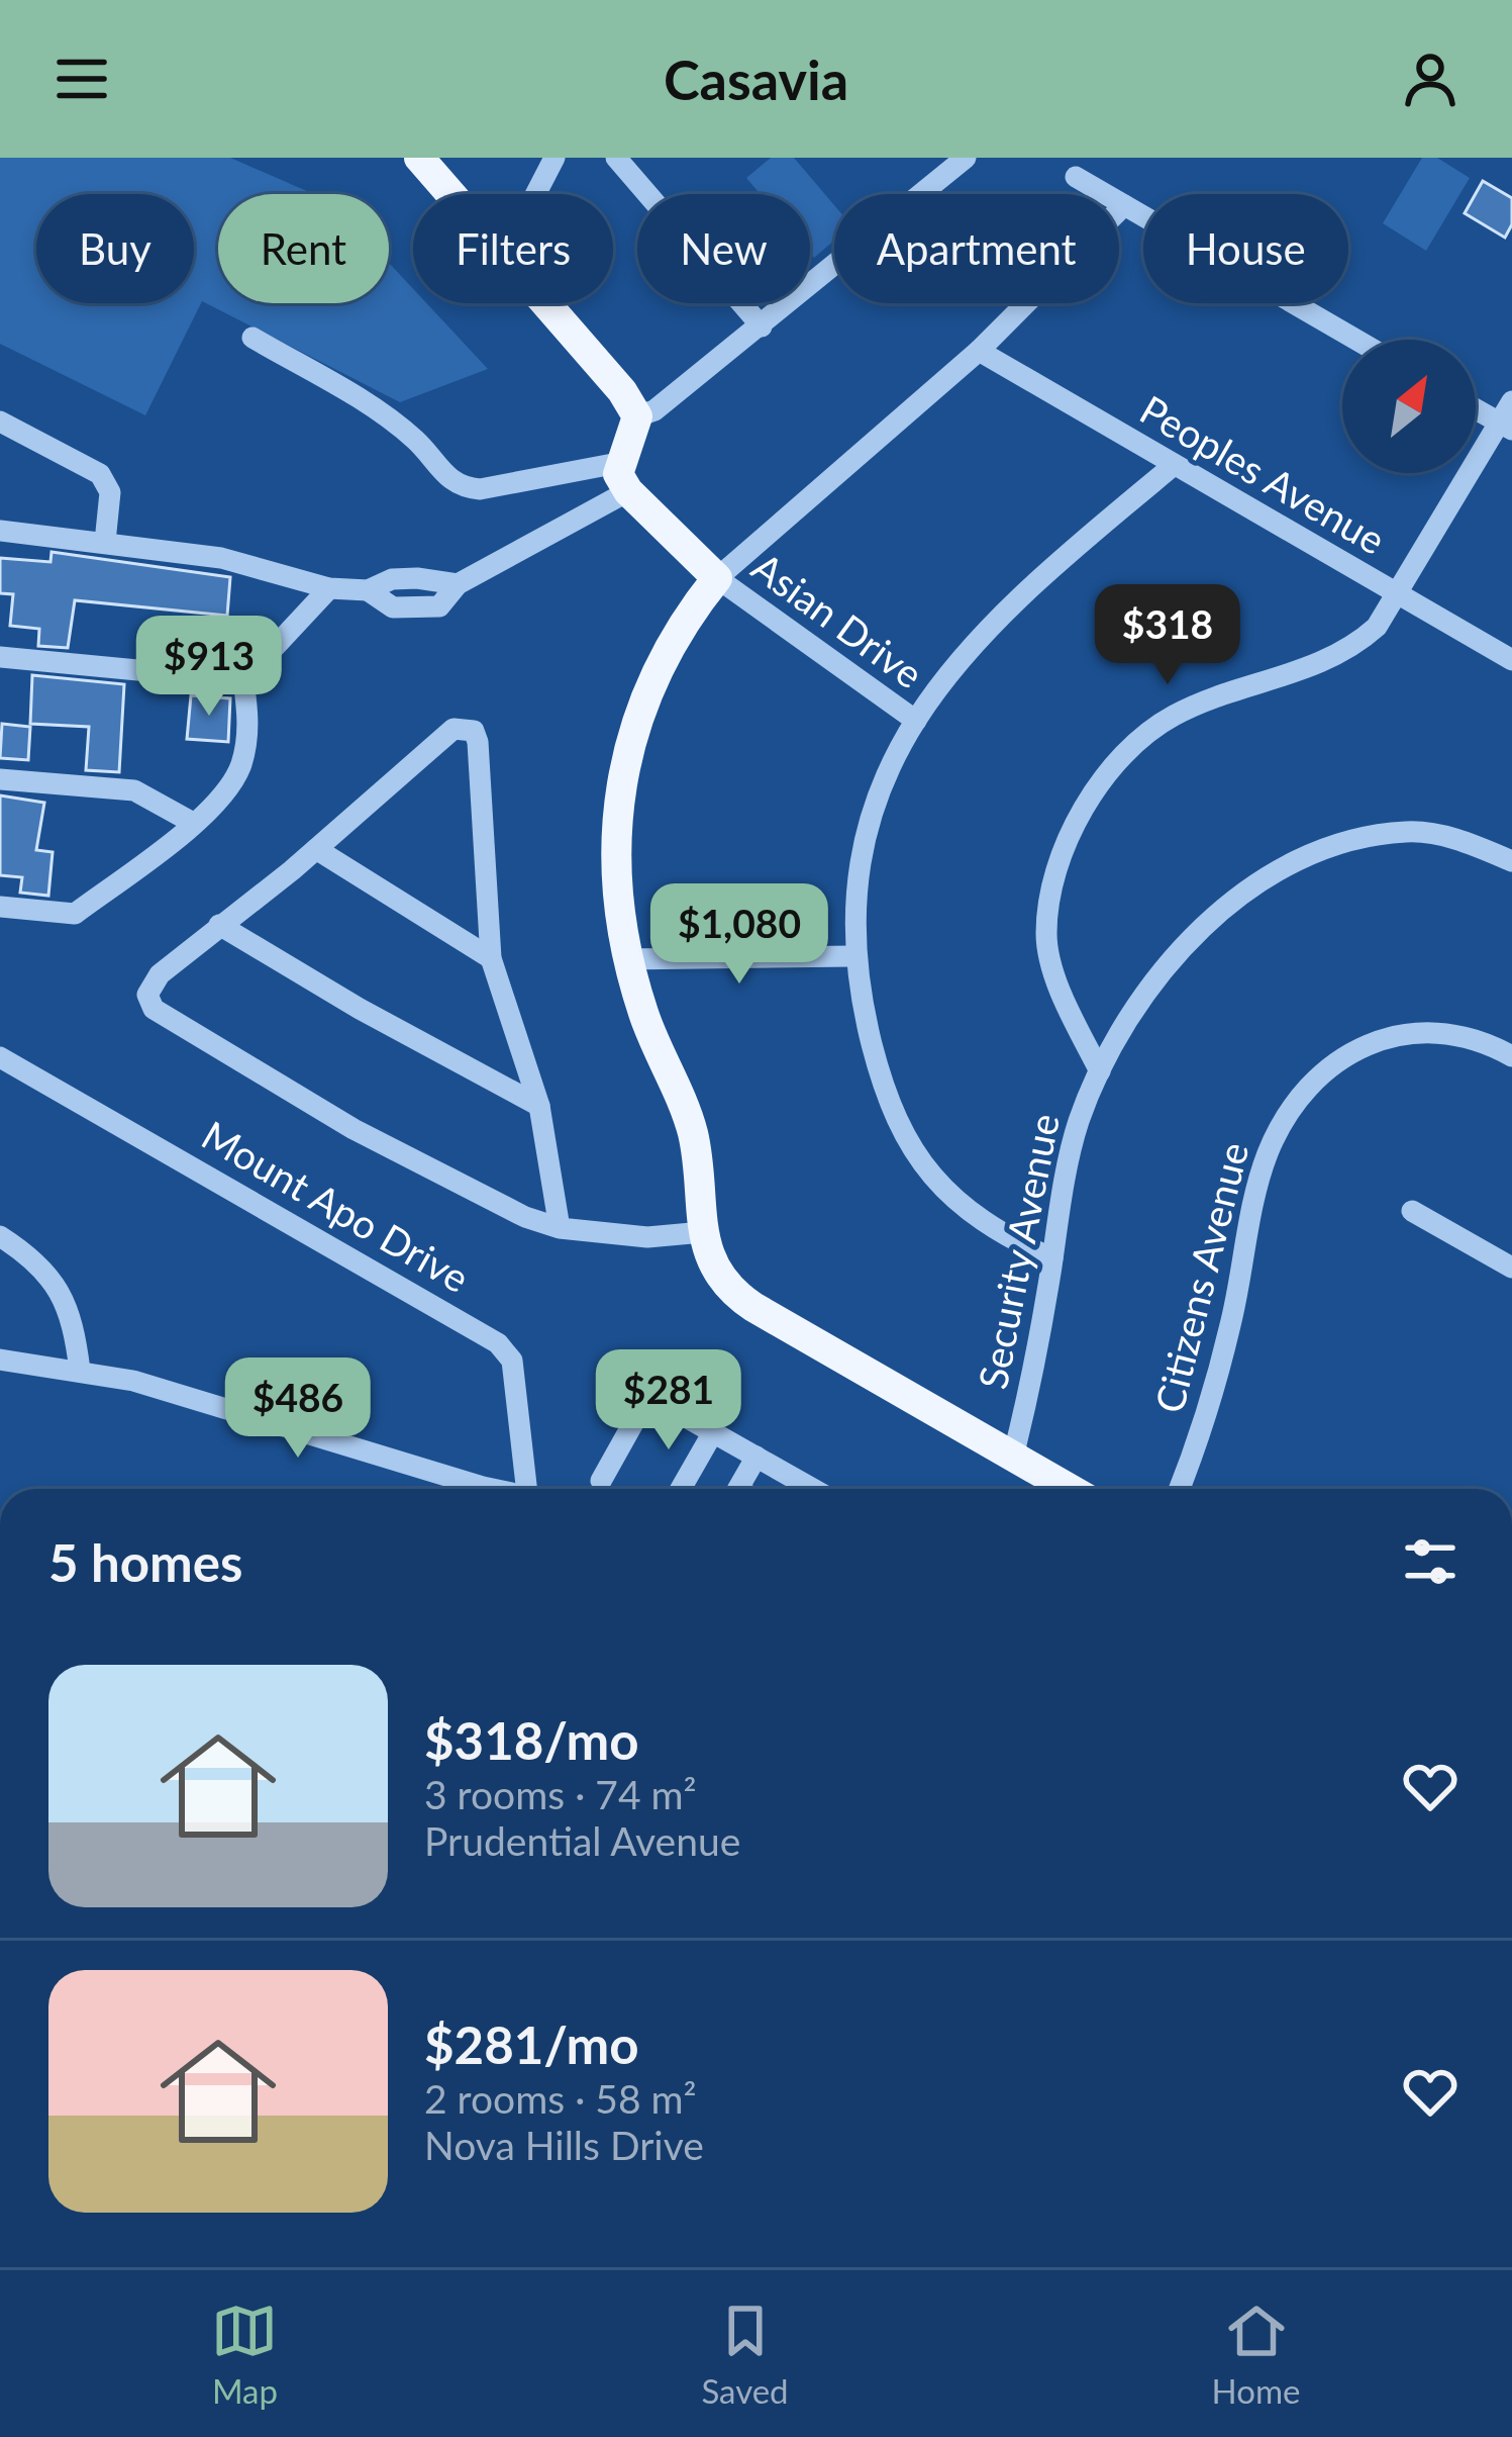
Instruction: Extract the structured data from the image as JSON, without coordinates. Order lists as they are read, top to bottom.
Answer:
{
  "streets": {
    "street": [
      "Peoples Avenue",
      "Asian Drive",
      "Mount Apo Drive",
      "Security Avenue",
      "Citizens Avenue"
    ]
  },
  "north": "top right",
  "page": {
    "header": "Casavia",
    "chip": [
      "Buy",
      "Rent",
      "Filters",
      "New",
      "Apartment",
      "House"
    ],
    "price": [
      "$318",
      "$913",
      "$1,080",
      "$281",
      "$486"
    ],
    "heading": "5 homes",
    "list": [
      {
        "name": "$318/mo",
        "note": "3 rooms · 74 m² · Prudential Avenue"
      },
      {
        "name": "$281/mo",
        "note": "2 rooms · 58 m² · Nova Hills Drive"
      }
    ],
    "tabs": ["Map", "Saved", "Home"]
  }
}
